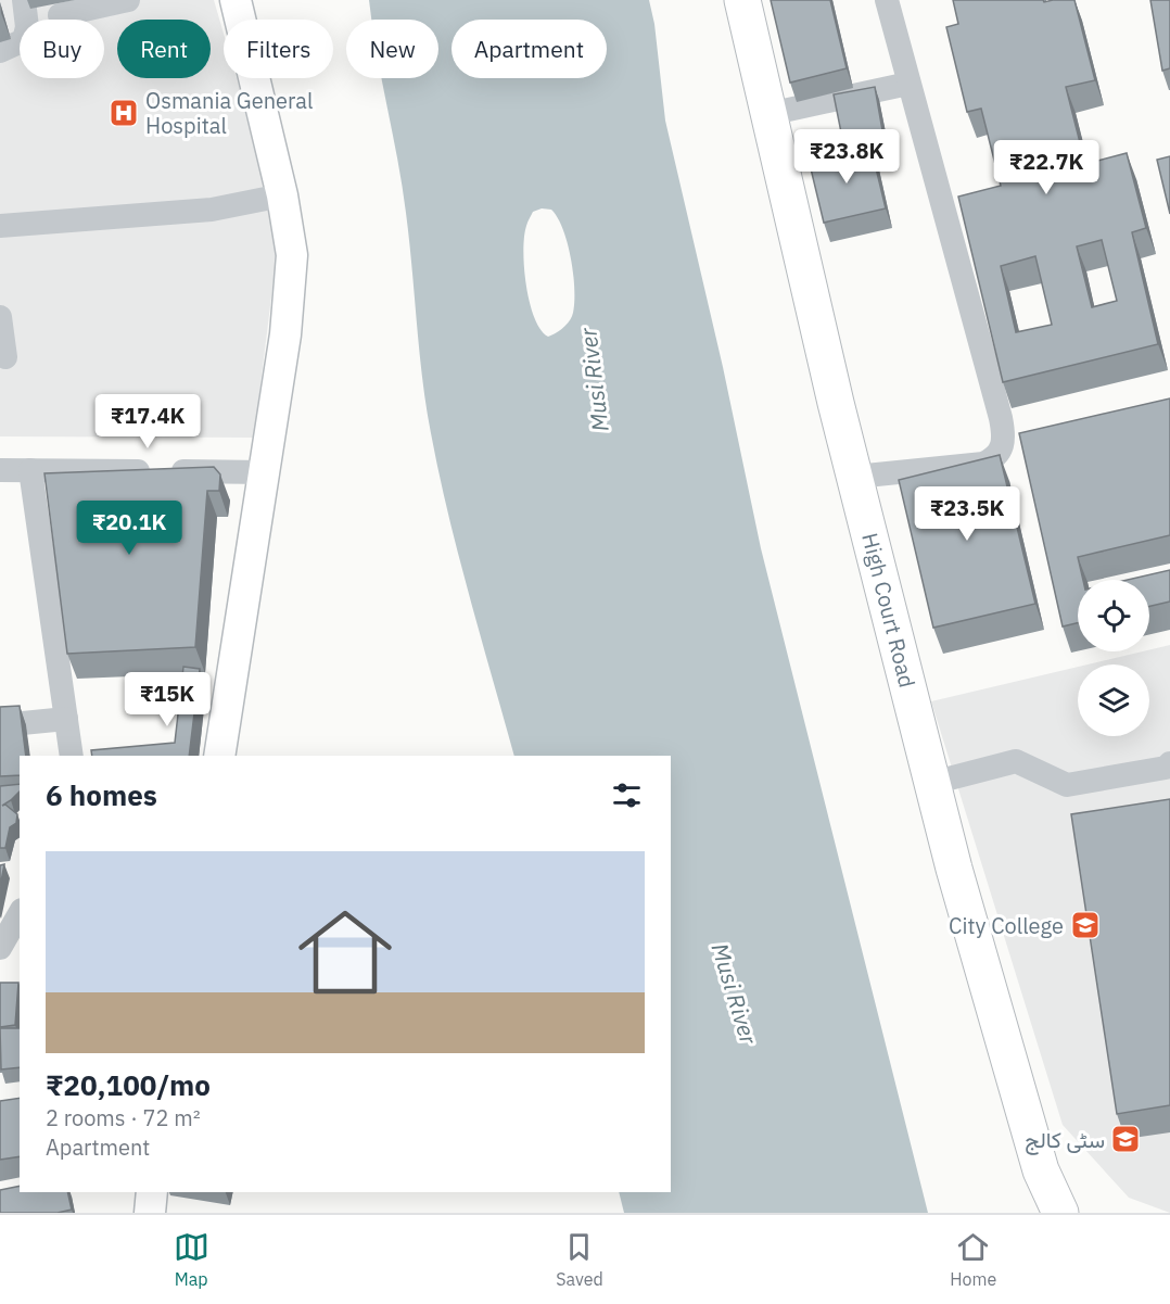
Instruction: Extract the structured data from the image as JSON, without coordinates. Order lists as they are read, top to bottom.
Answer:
{
  "streets": {
    "highway": ["High Court Road"]
  },
  "water": ["Musi River"],
  "places": {
    "hospital": ["Osmania General Hospital"],
    "school or university": ["City College", "سٹی کالج"]
  },
  "page": {
    "chip": [
      "Buy",
      "Rent",
      "Filters",
      "New",
      "Apartment"
    ],
    "price": [
      "₹23.8K",
      "₹22.7K",
      "₹17.4K",
      "₹23.5K",
      "₹20.1K",
      "₹15K"
    ],
    "heading": "6 homes",
    "list": [
      {
        "name": "₹20,100/mo",
        "note": "2 rooms · 72 m² · Apartment"
      }
    ],
    "tabs": ["Map", "Saved", "Home"]
  }
}
